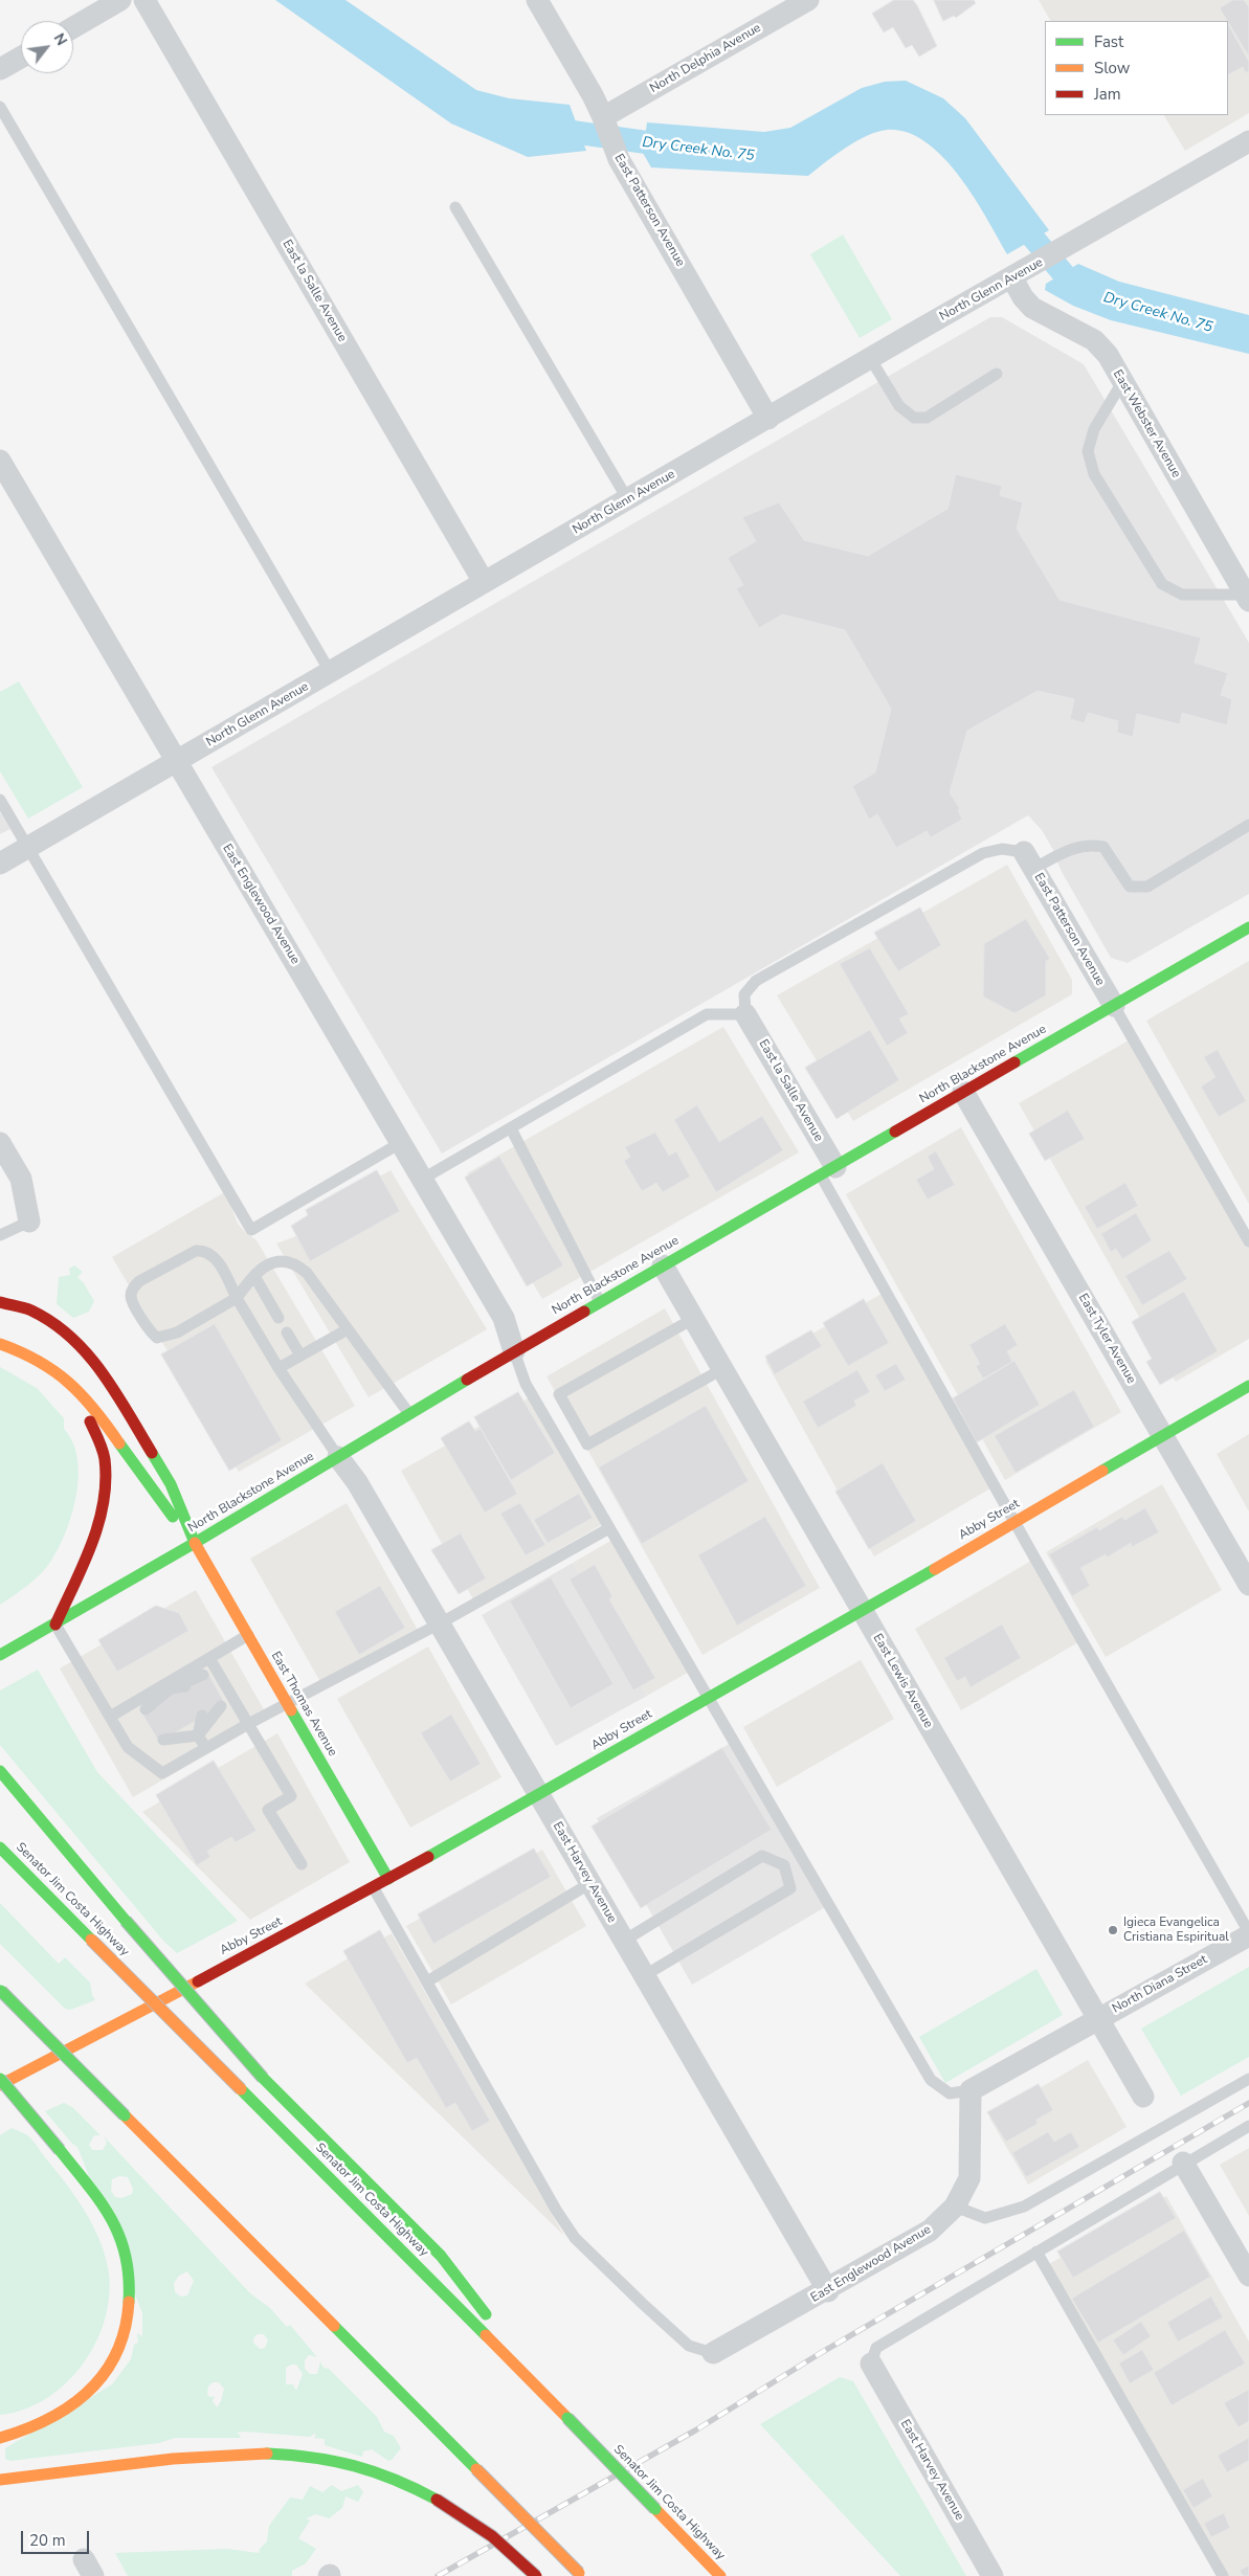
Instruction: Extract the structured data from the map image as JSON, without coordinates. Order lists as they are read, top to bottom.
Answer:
{
  "streets": {
    "main road": [
      "North Blackstone Avenue",
      "Abby Street",
      "East Thomas Avenue",
      "Senator Jim Costa Highway"
    ],
    "street": [
      "North Delphia Avenue",
      "East Patterson Avenue",
      "North Glenn Avenue",
      "East la Salle Avenue",
      "East Webster Avenue",
      "East Englewood Avenue",
      "East Tyler Avenue",
      "East Lewis Avenue",
      "East Harvey Avenue",
      "North Diana Street"
    ]
  },
  "crossings": [
    ["North Delphia Avenue", "East Patterson Avenue"],
    ["East Patterson Avenue", "North Glenn Avenue"],
    ["East Patterson Avenue", "North Blackstone Avenue"],
    ["North Glenn Avenue", "East la Salle Avenue"],
    ["North Glenn Avenue", "East Webster Avenue"],
    ["North Glenn Avenue", "East Englewood Avenue"],
    ["East la Salle Avenue", "North Blackstone Avenue"],
    ["East Englewood Avenue", "North Blackstone Avenue"],
    ["East Englewood Avenue", "East Harvey Avenue"],
    ["North Blackstone Avenue", "East Tyler Avenue"],
    ["North Blackstone Avenue", "East Lewis Avenue"],
    ["North Blackstone Avenue", "East Thomas Avenue"],
    ["North Blackstone Avenue", "East Harvey Avenue"],
    ["East Tyler Avenue", "Abby Street"],
    ["Abby Street", "East Lewis Avenue"],
    ["Abby Street", "East Thomas Avenue"],
    ["Abby Street", "East Harvey Avenue"],
    ["East Lewis Avenue", "North Diana Street"]
  ],
  "water": ["Dry Creek No. 75"],
  "places": ["Igieca Evangelica Cristiana Espiritual"],
  "legend": ["Fast", "Slow", "Jam"],
  "scale_bar": "20 m",
  "north": "top right"
}
